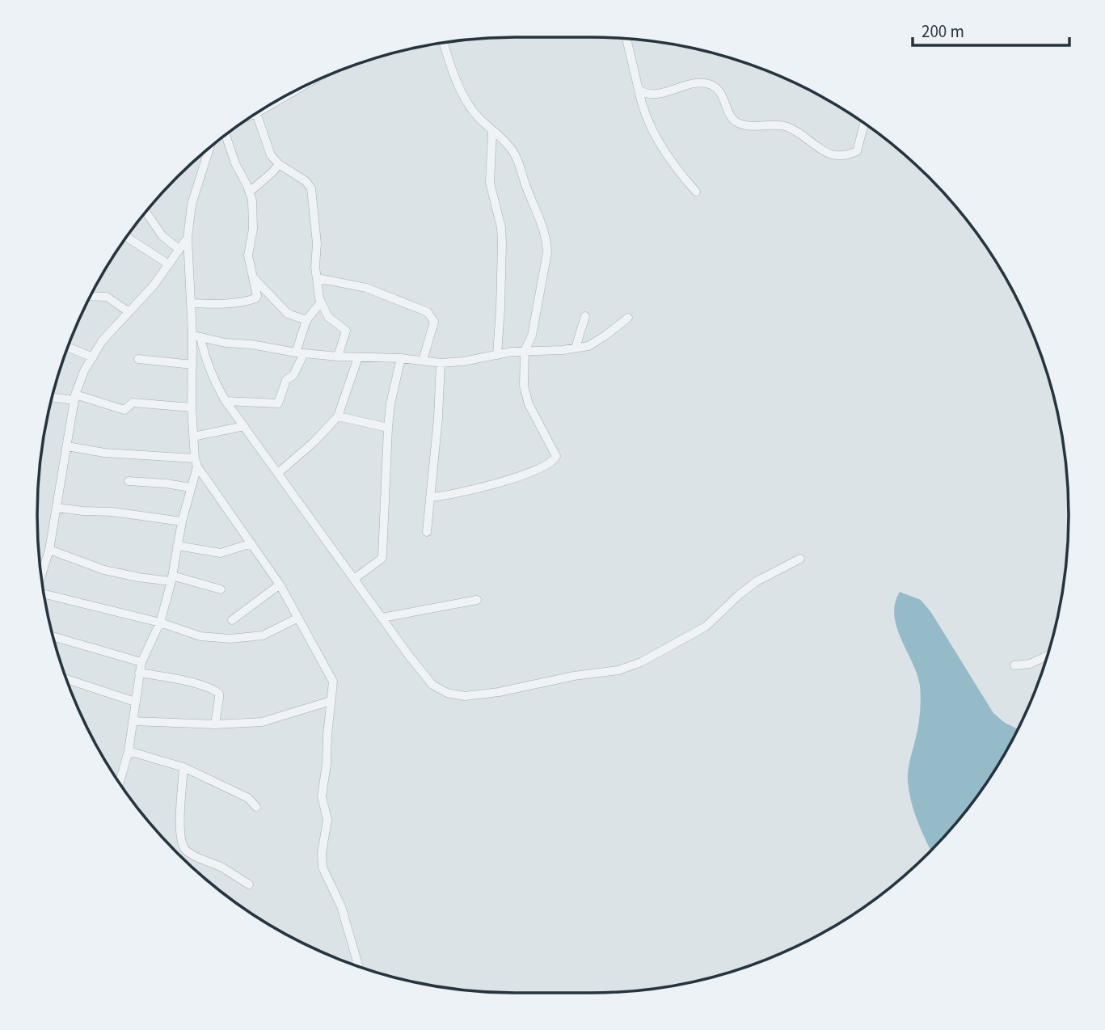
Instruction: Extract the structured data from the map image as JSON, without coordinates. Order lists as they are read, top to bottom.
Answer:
{
  "scale_bar": "200 m"
}
